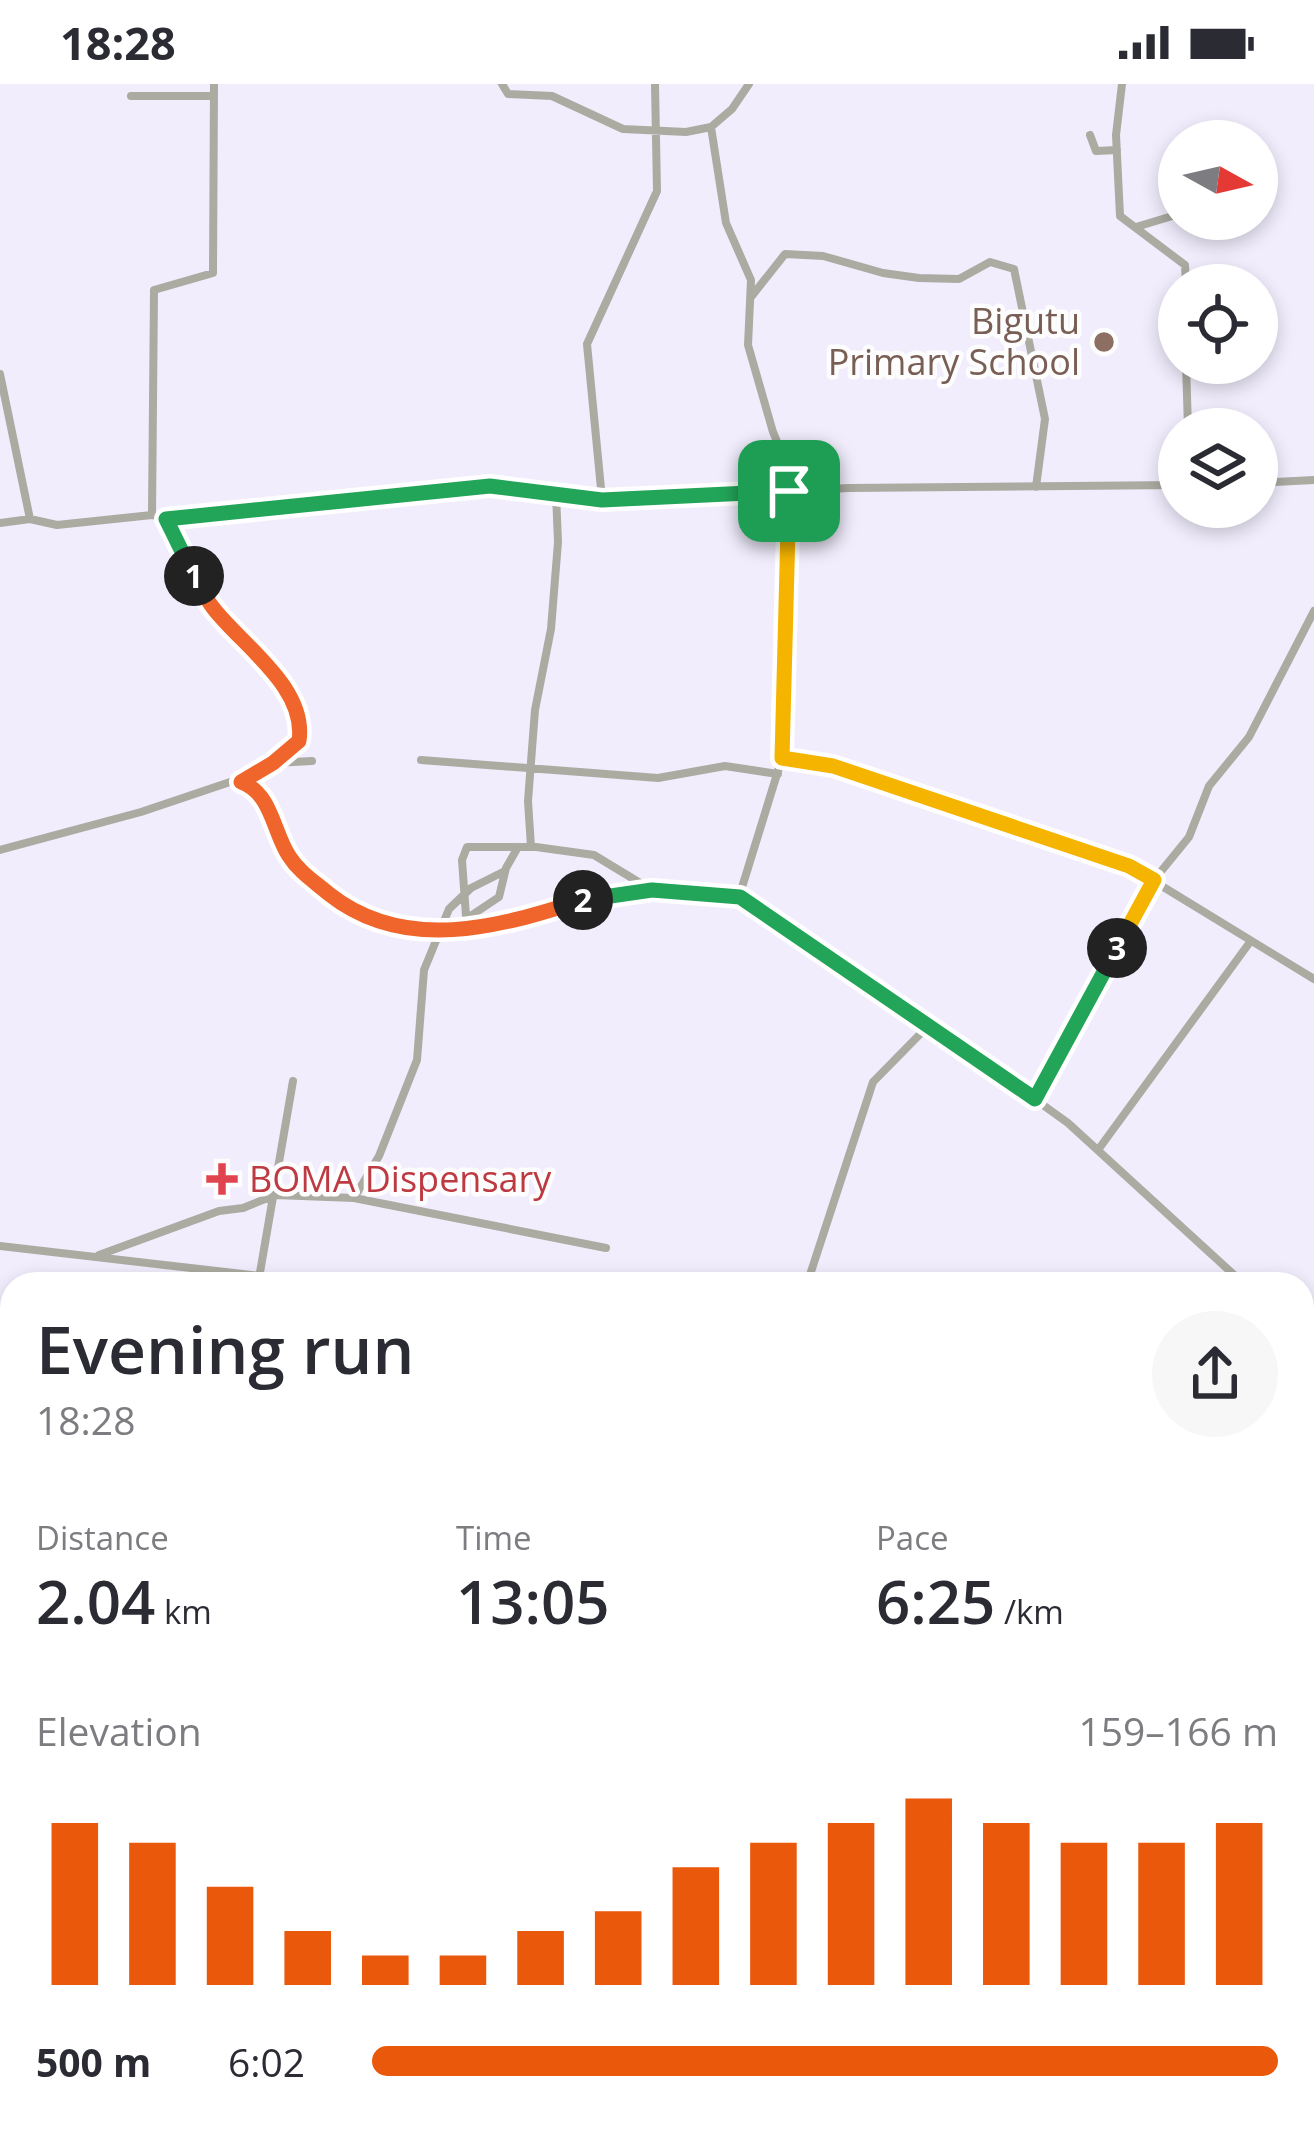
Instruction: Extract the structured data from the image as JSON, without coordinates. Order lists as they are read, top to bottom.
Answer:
{
  "places": {
    "other": ["Bigutu Primary School"],
    "health": ["BOMA Dispensary"]
  },
  "north": "right",
  "page": {
    "status": "18:28",
    "pins": ["1", "2", "3"],
    "heading": ["Evening run", "18:28"],
    "stats": [
      ["Distance", "2.04 km"],
      ["Time", "13:05"],
      ["Pace", "6:25 /km"]
    ],
    "chart": ["Elevation", "159–166 m"],
    "list": [
      {
        "name": "500 m",
        "note": "6:02"
      }
    ]
  }
}
